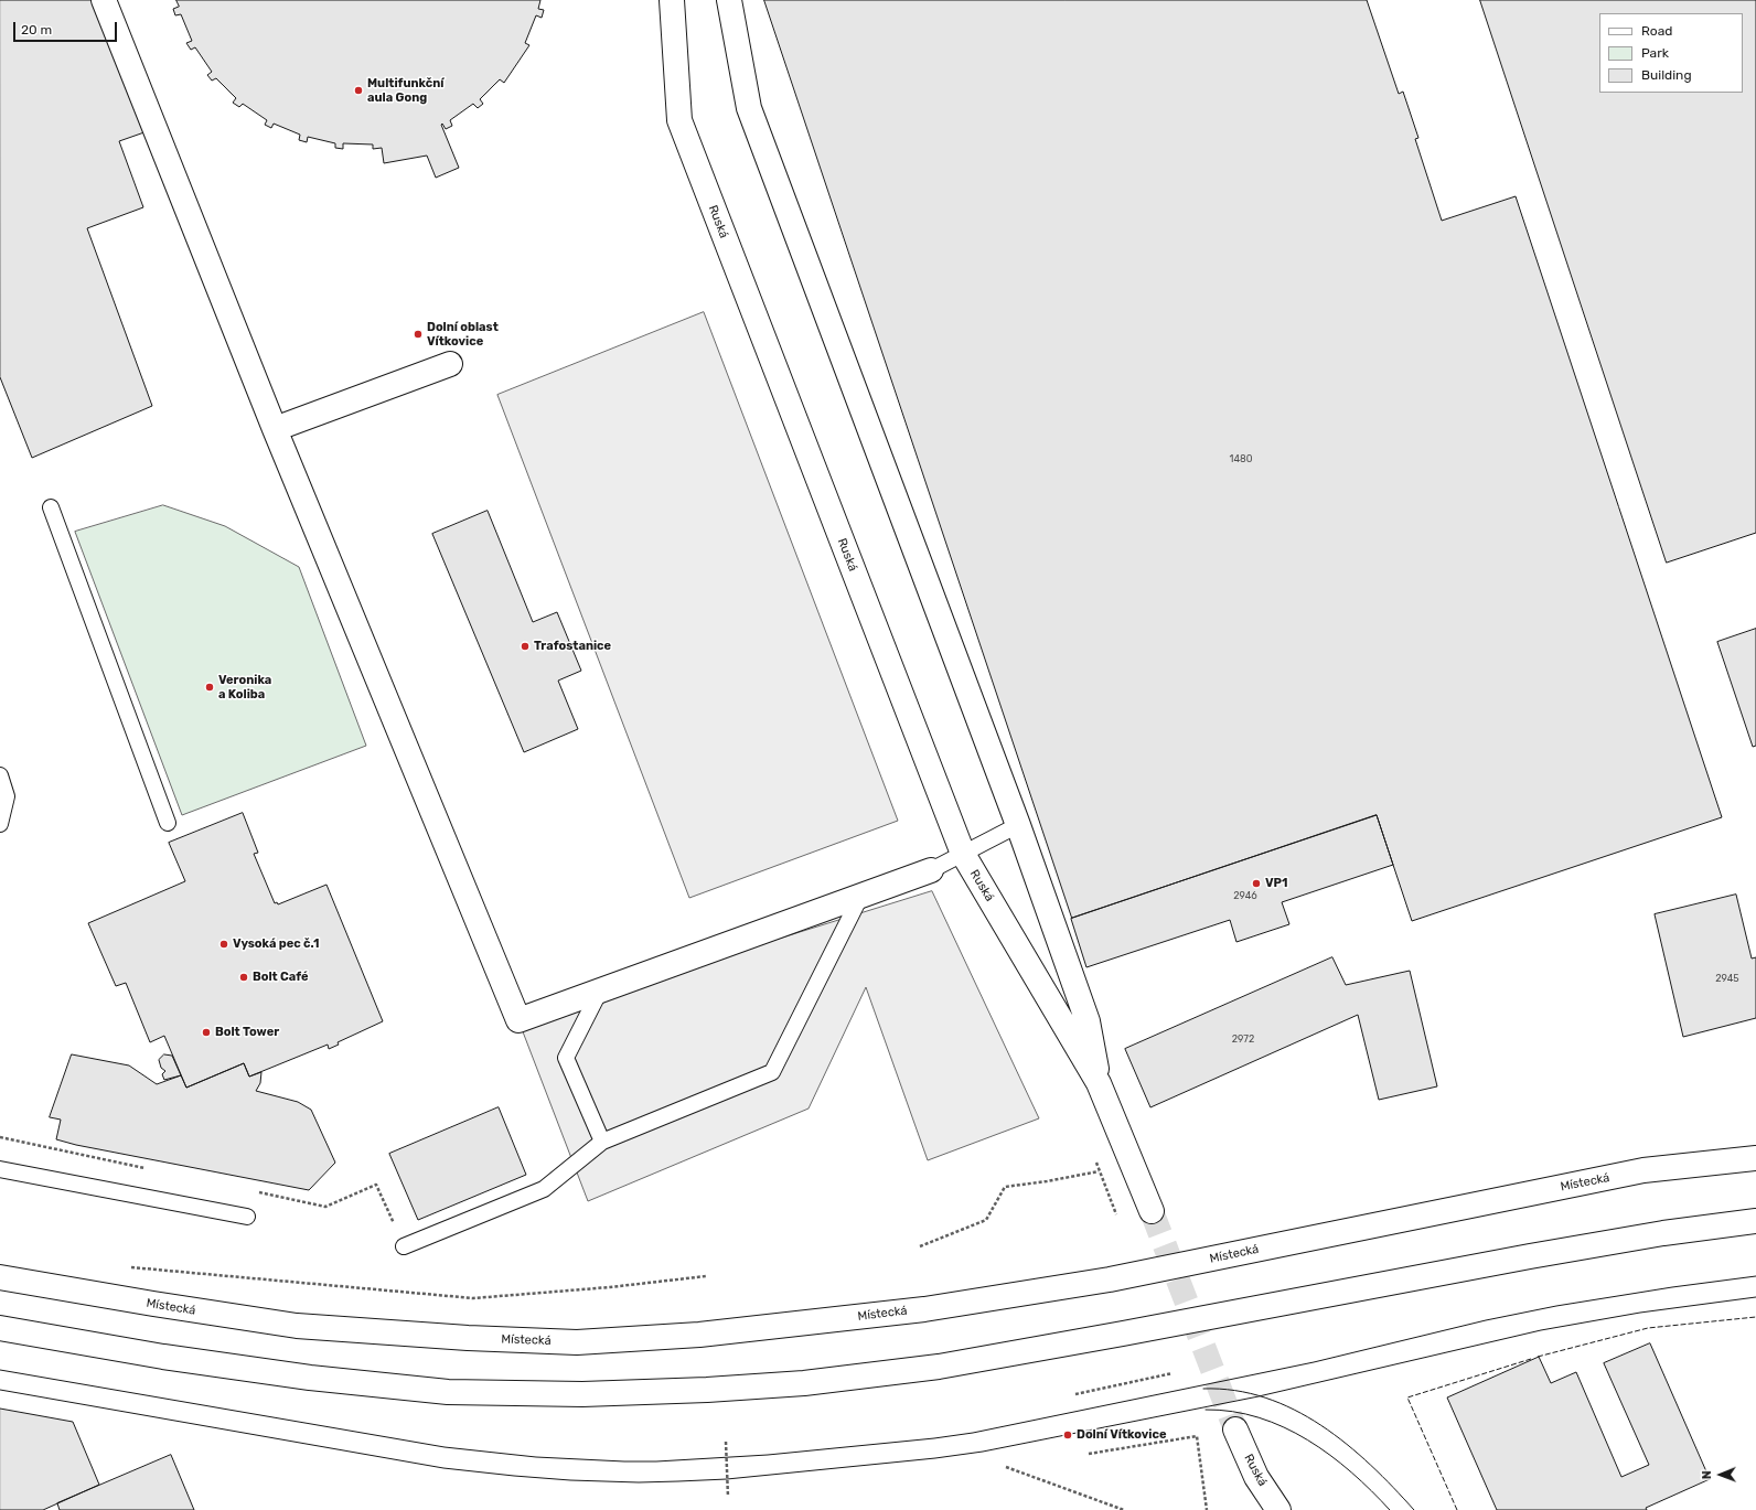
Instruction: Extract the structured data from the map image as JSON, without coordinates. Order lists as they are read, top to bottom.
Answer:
{
  "streets": {
    "main road": ["Ruská", "Místecká"]
  },
  "places": [
    "Multifunkční aula Gong",
    "Dolní oblast Vítkovice",
    "Trafostanice",
    "Veronika a Koliba",
    "VP1",
    "Vysoká pec č.1",
    "Bolt Café",
    "Bolt Tower",
    "Dolní Vítkovice"
  ],
  "house_numbers": [
    "1480",
    "2946",
    "2945",
    "2972"
  ],
  "legend": ["Road", "Park", "Building"],
  "scale_bar": "20 m",
  "north": "left"
}
